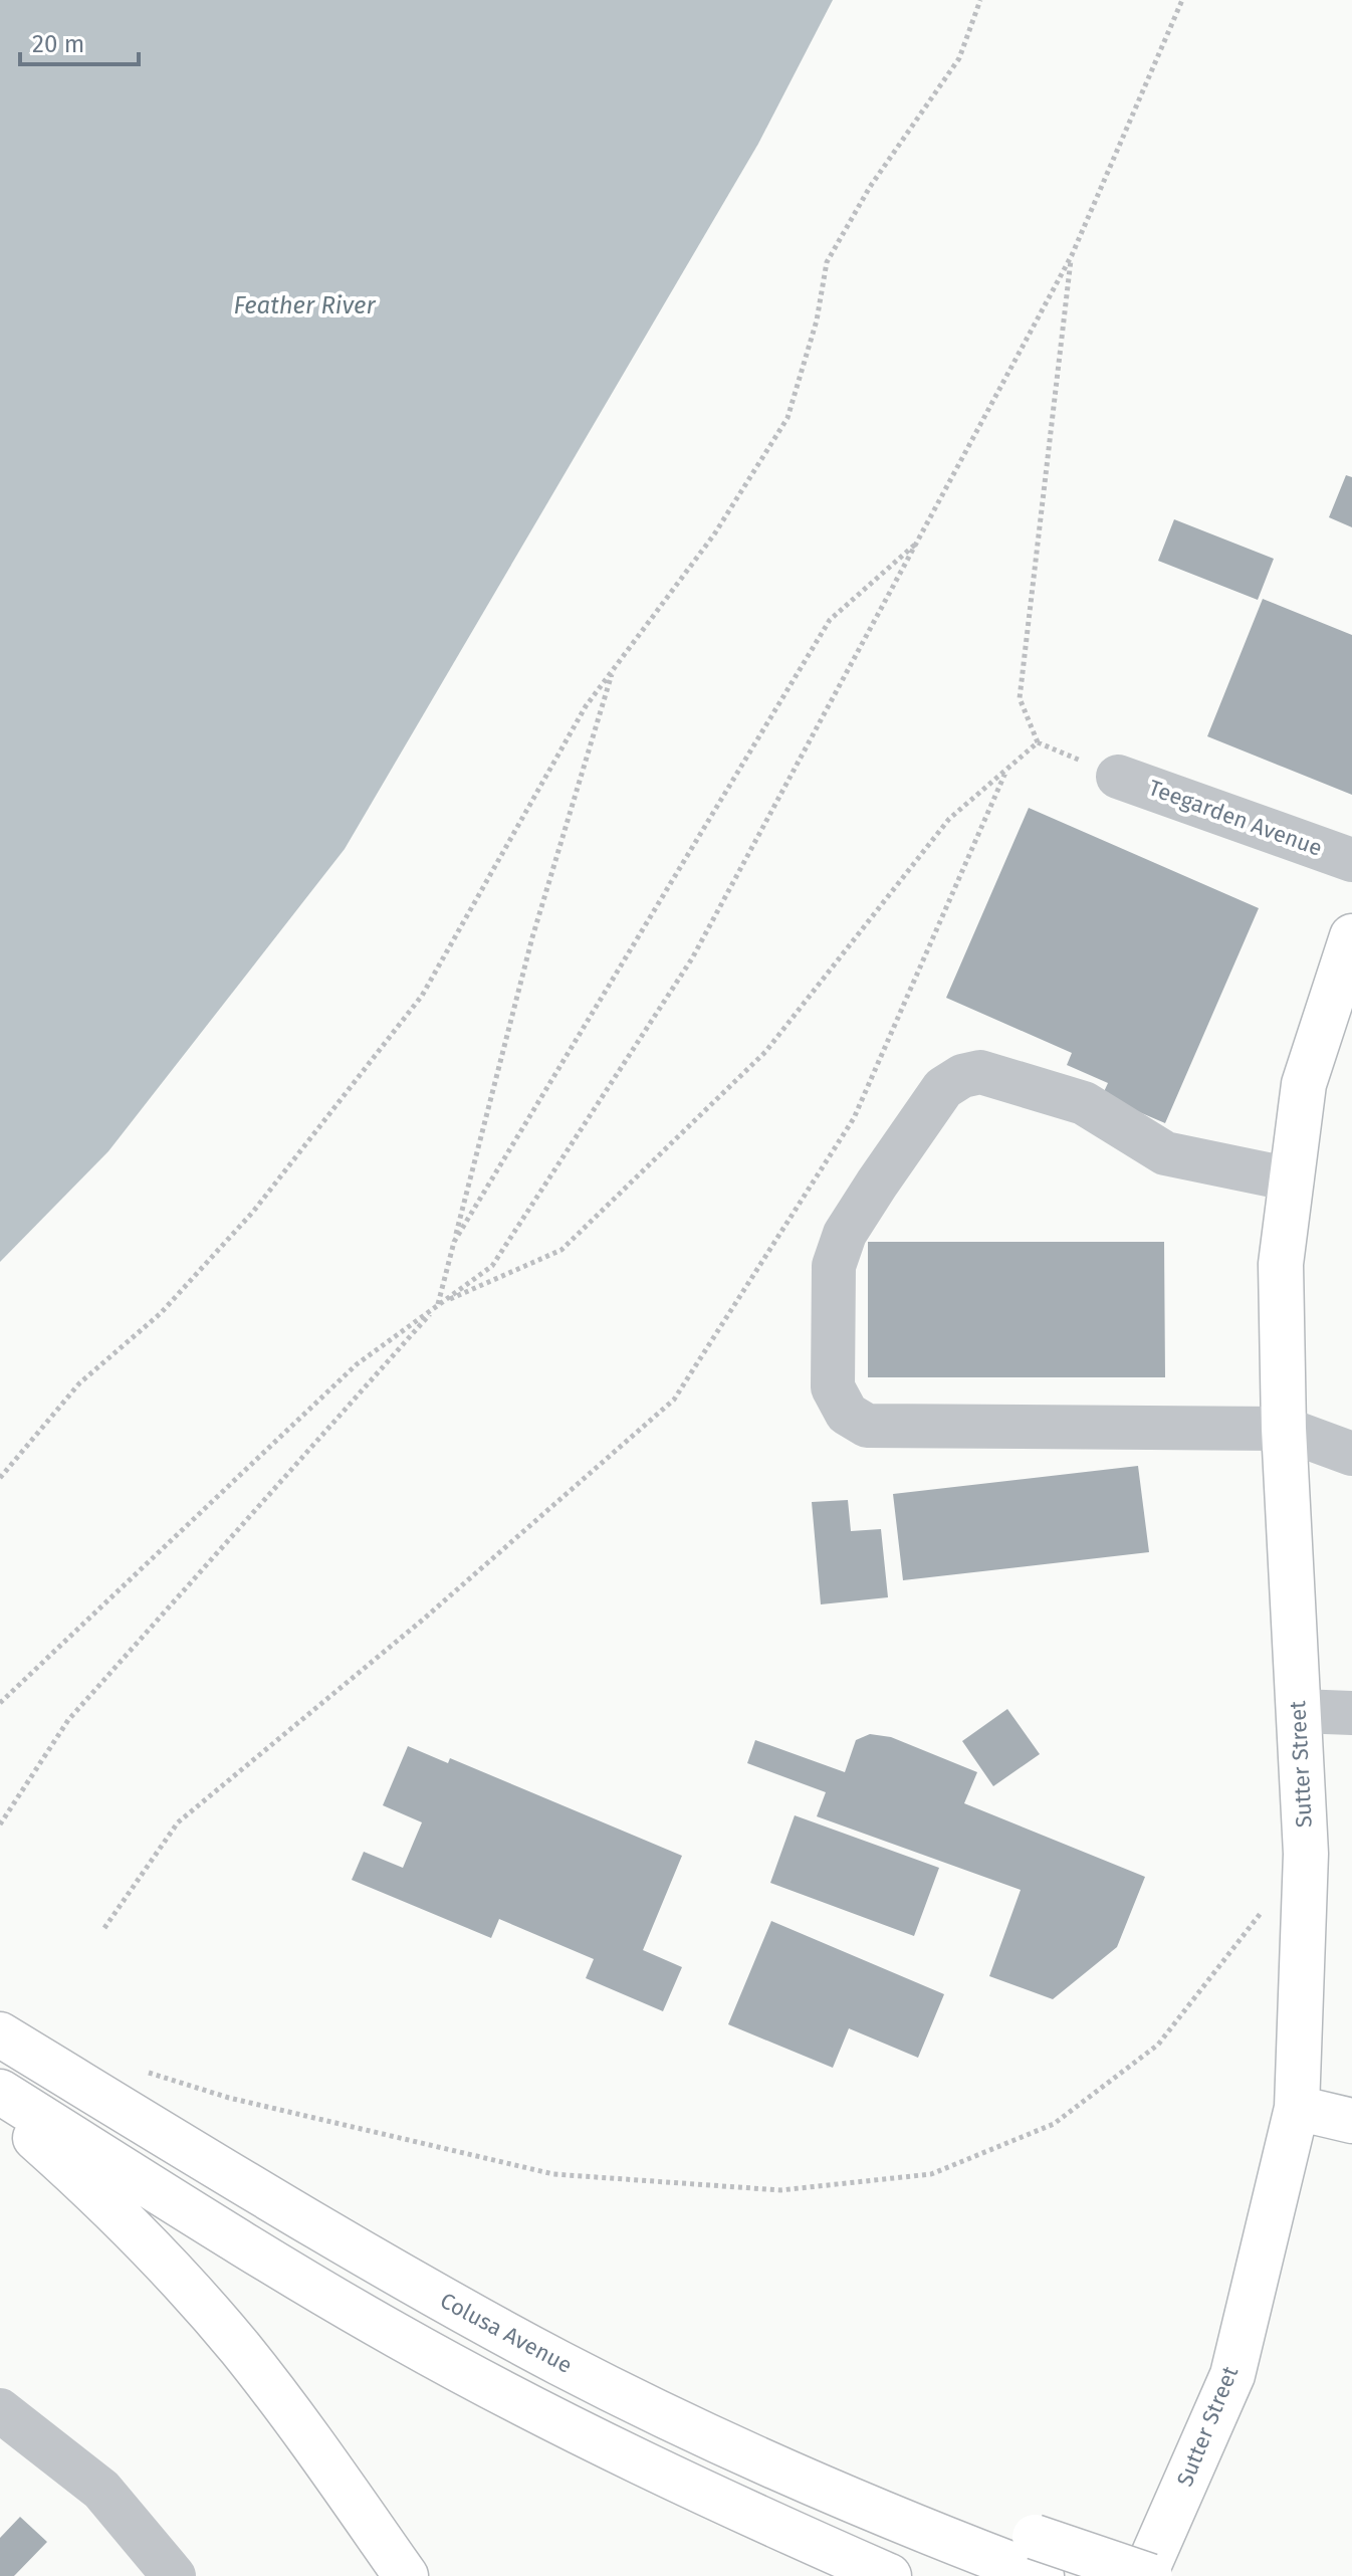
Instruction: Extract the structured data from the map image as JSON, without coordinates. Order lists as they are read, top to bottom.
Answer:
{
  "streets": {
    "main road": ["Sutter Street", "Colusa Avenue"],
    "street": ["Teegarden Avenue"]
  },
  "water": ["Feather River"],
  "scale_bar": "20 m"
}
